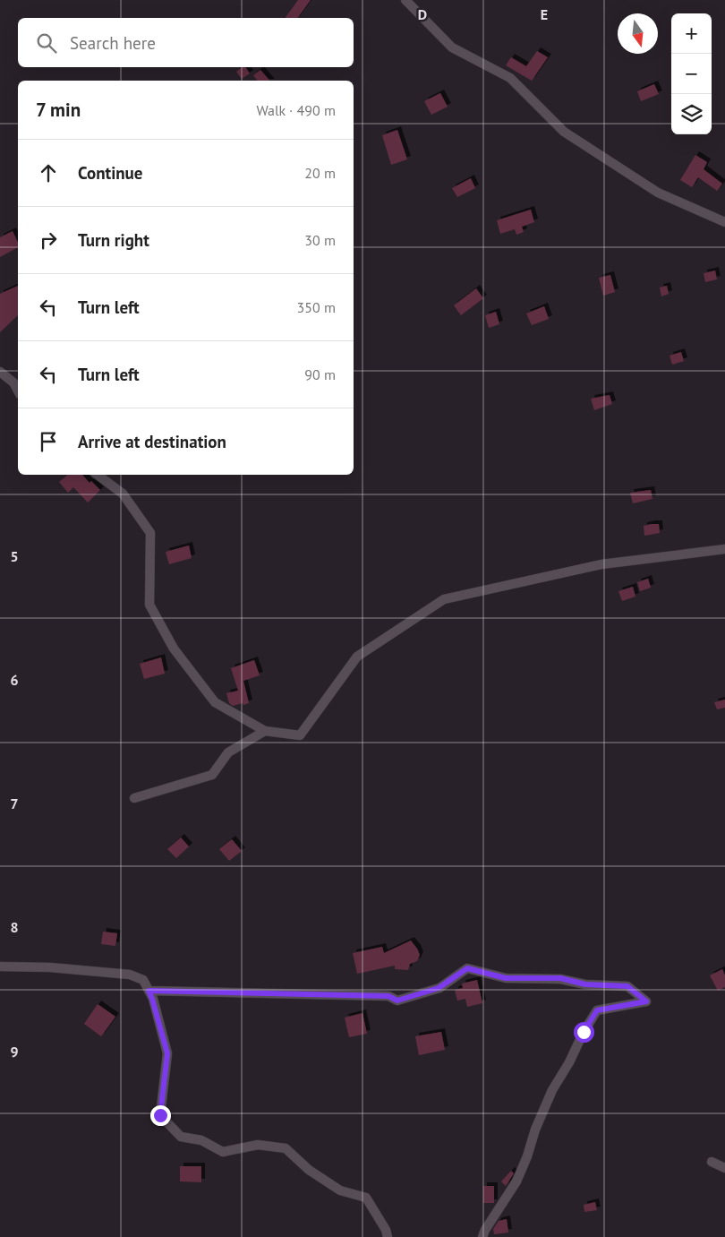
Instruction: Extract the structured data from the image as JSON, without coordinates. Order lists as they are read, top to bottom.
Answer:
{
  "north": "bottom",
  "page": {
    "map_buttons": ["+", "−"],
    "search": "Search here",
    "heading": ["7 min", "Walk · 490 m"],
    "list": [
      ["Continue", "20 m"],
      ["Turn right", "30 m"],
      ["Turn left", "350 m"],
      ["Turn left", "90 m"],
      "Arrive at destination"
    ]
  },
  "grid": {
    "columns": ["D", "E"],
    "rows": [
      "5",
      "6",
      "7",
      "8",
      "9"
    ]
  }
}
